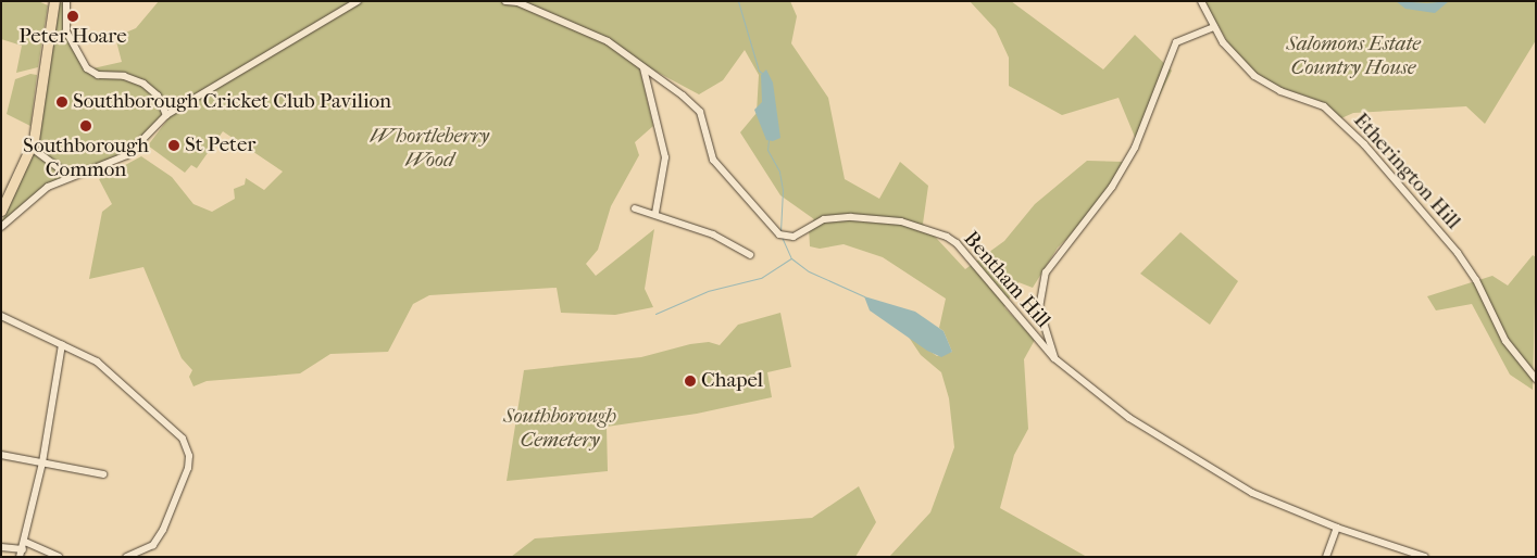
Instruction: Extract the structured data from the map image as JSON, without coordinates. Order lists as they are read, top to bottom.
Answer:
{
  "streets": {
    "street": ["Etherington Hill", "Bentham Hill"]
  },
  "parks": ["Salomons Estate Country House", "Whortleberry Wood", "Southborough Cemetery"],
  "places": [
    "Peter Hoare",
    "Southborough Cricket Club Pavilion",
    "Southborough Common",
    "St Peter",
    "Chapel"
  ]
}
